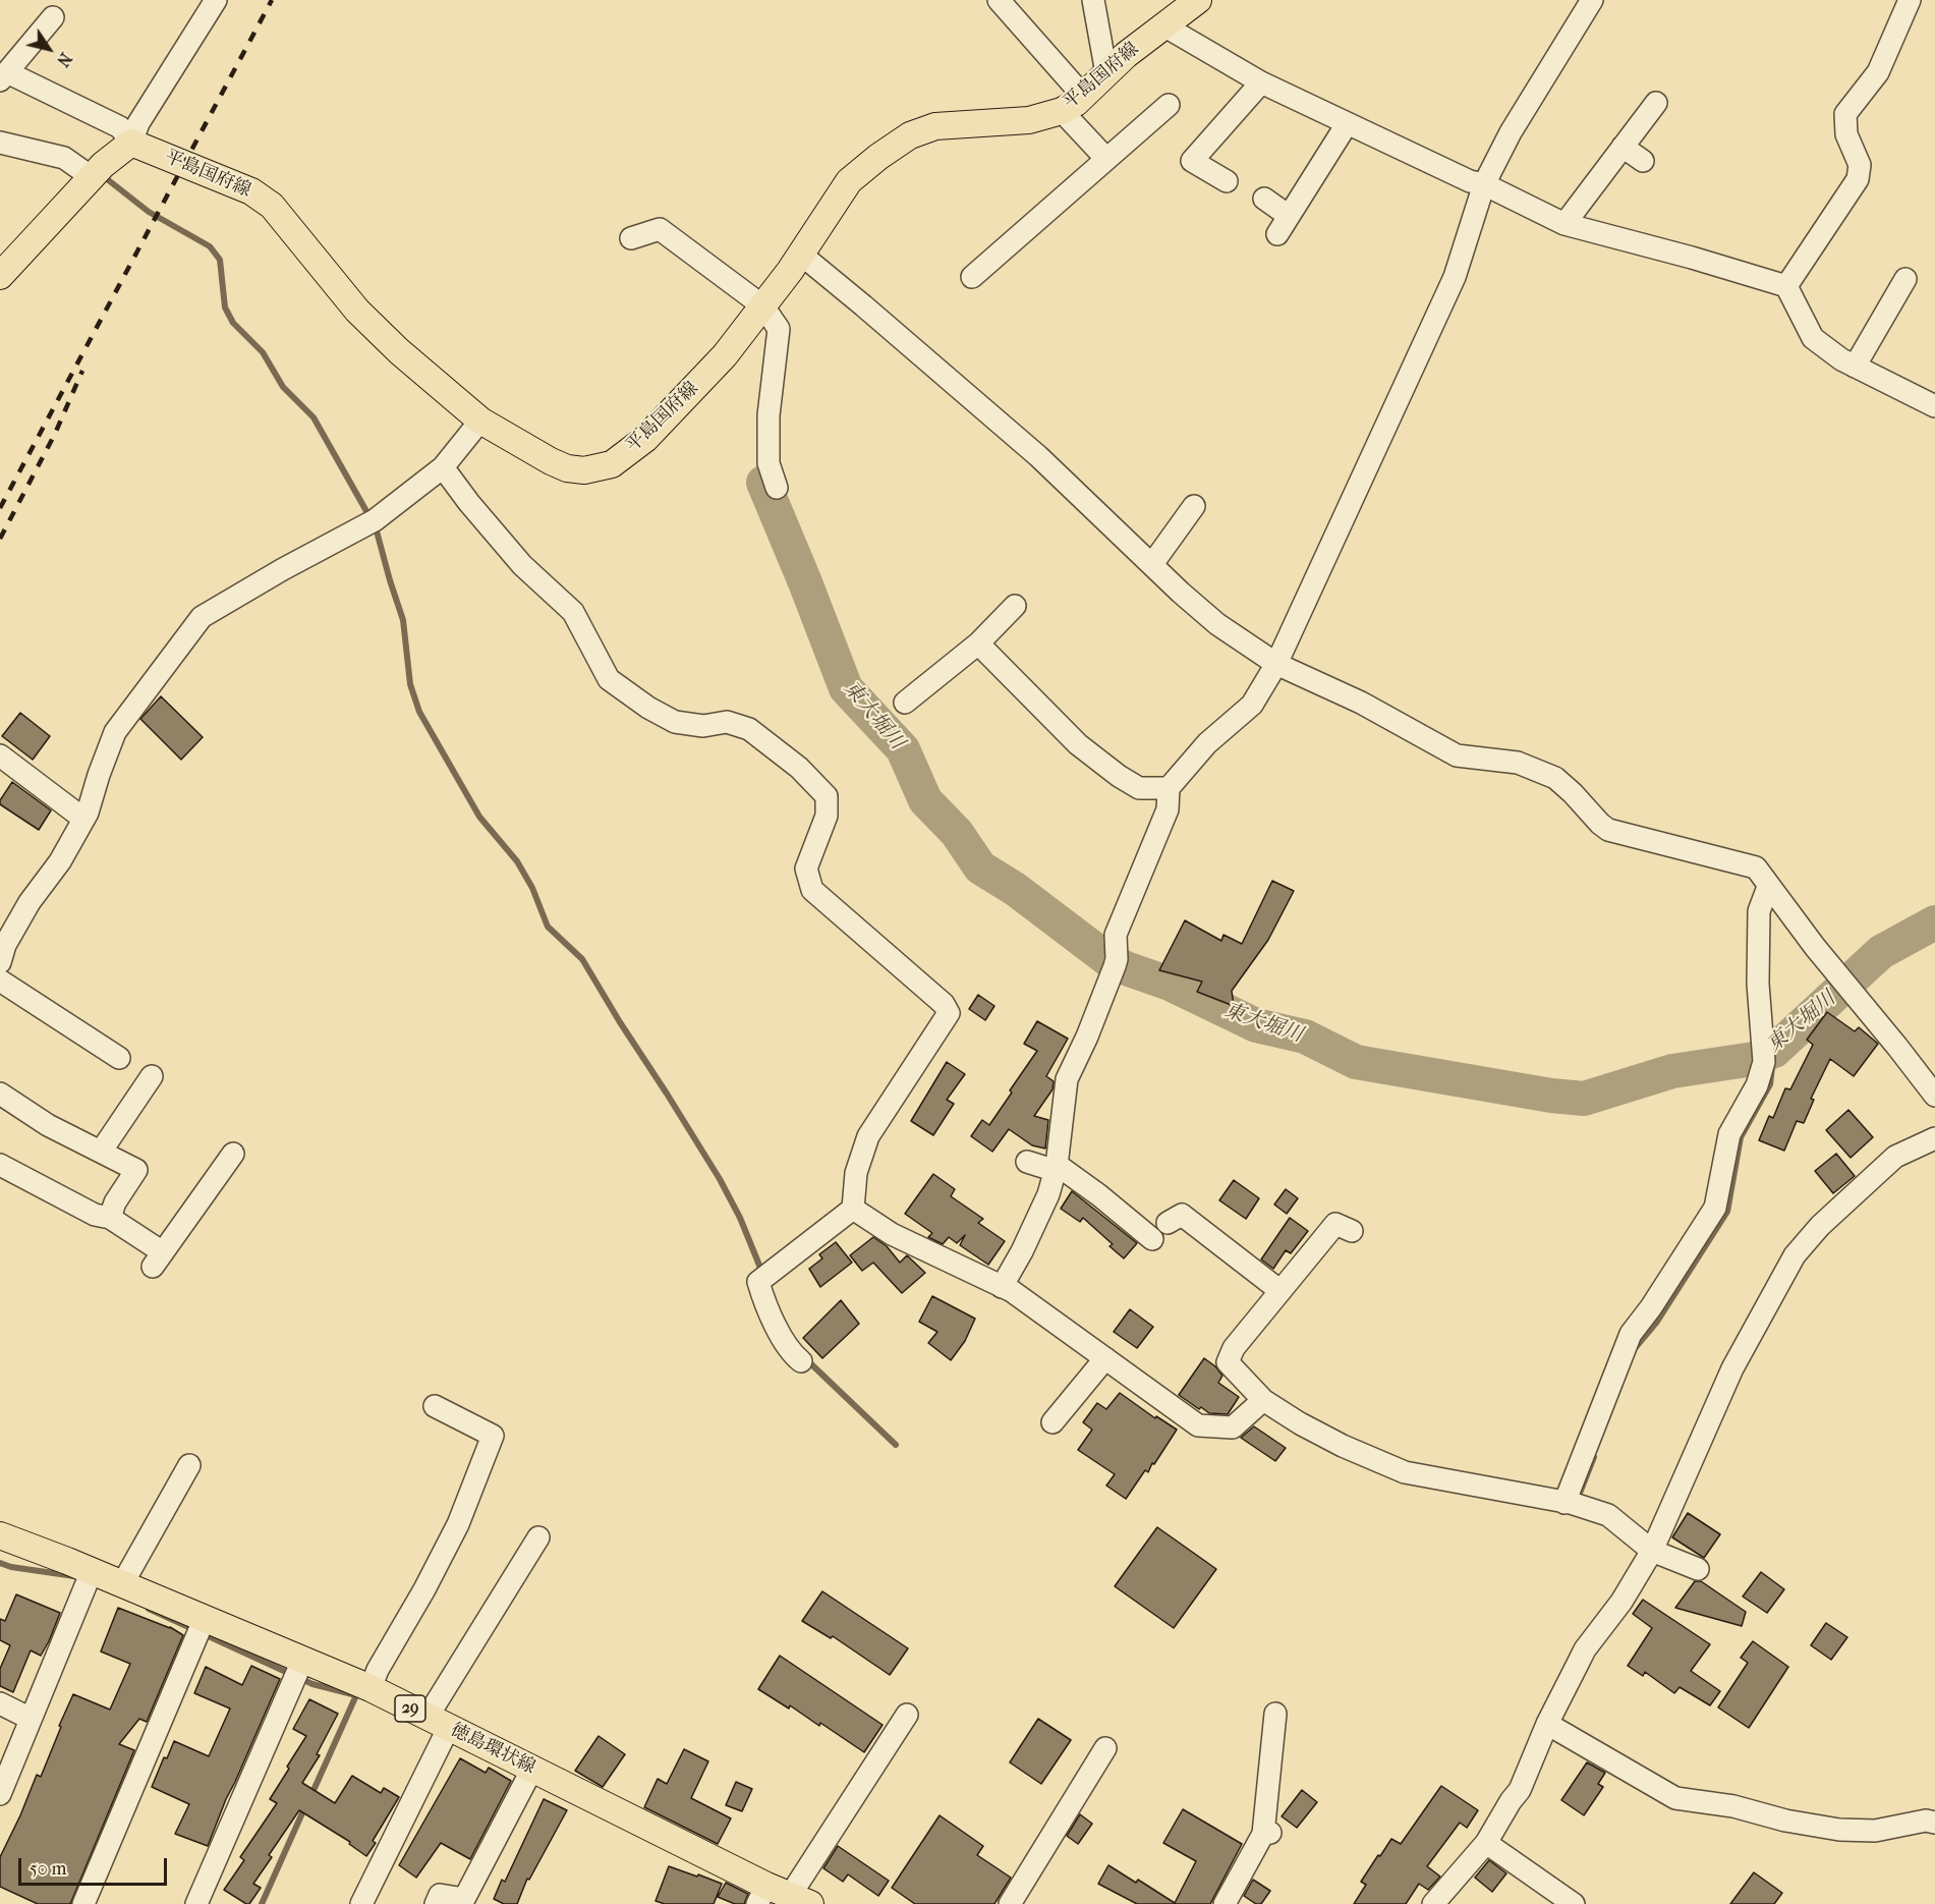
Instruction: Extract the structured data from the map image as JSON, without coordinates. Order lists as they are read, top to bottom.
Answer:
{
  "streets": {
    "main road": ["平島国府線", "29", "徳島環状線"]
  },
  "water": ["東大堀川"],
  "scale_bar": "50 m",
  "north": "bottom right"
}
